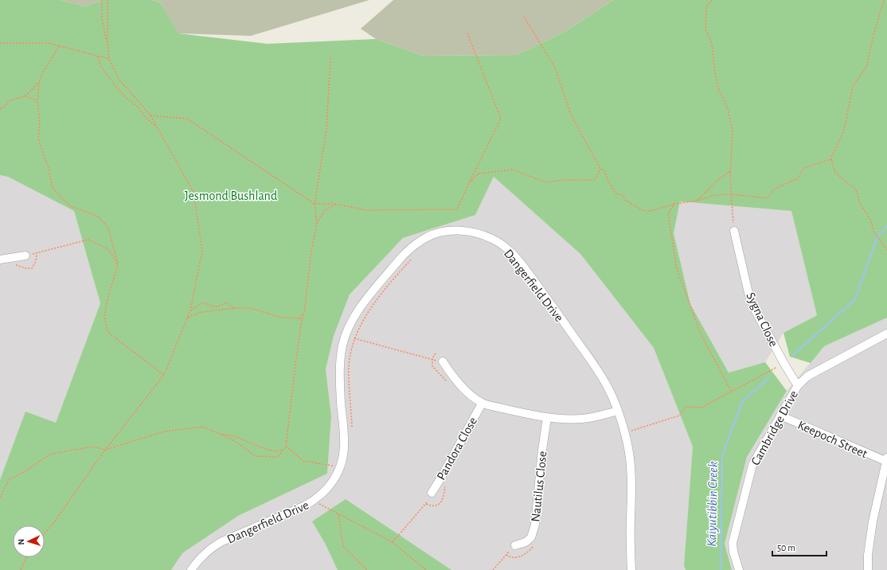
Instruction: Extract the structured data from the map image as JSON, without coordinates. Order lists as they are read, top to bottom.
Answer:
{
  "streets": {
    "street": [
      "Dangerfield Drive",
      "Sygna Close",
      "Cambridge Drive",
      "Keepoch Street",
      "Pandora Close",
      "Nautilus Close"
    ]
  },
  "crossings": [
    ["Sygna Close", "Cambridge Drive"],
    ["Cambridge Drive", "Keepoch Street"]
  ],
  "water": ["Kaiyutibbin Creek"],
  "parks": ["Jesmond Bushland"],
  "scale_bar": "50 m",
  "north": "left"
}
